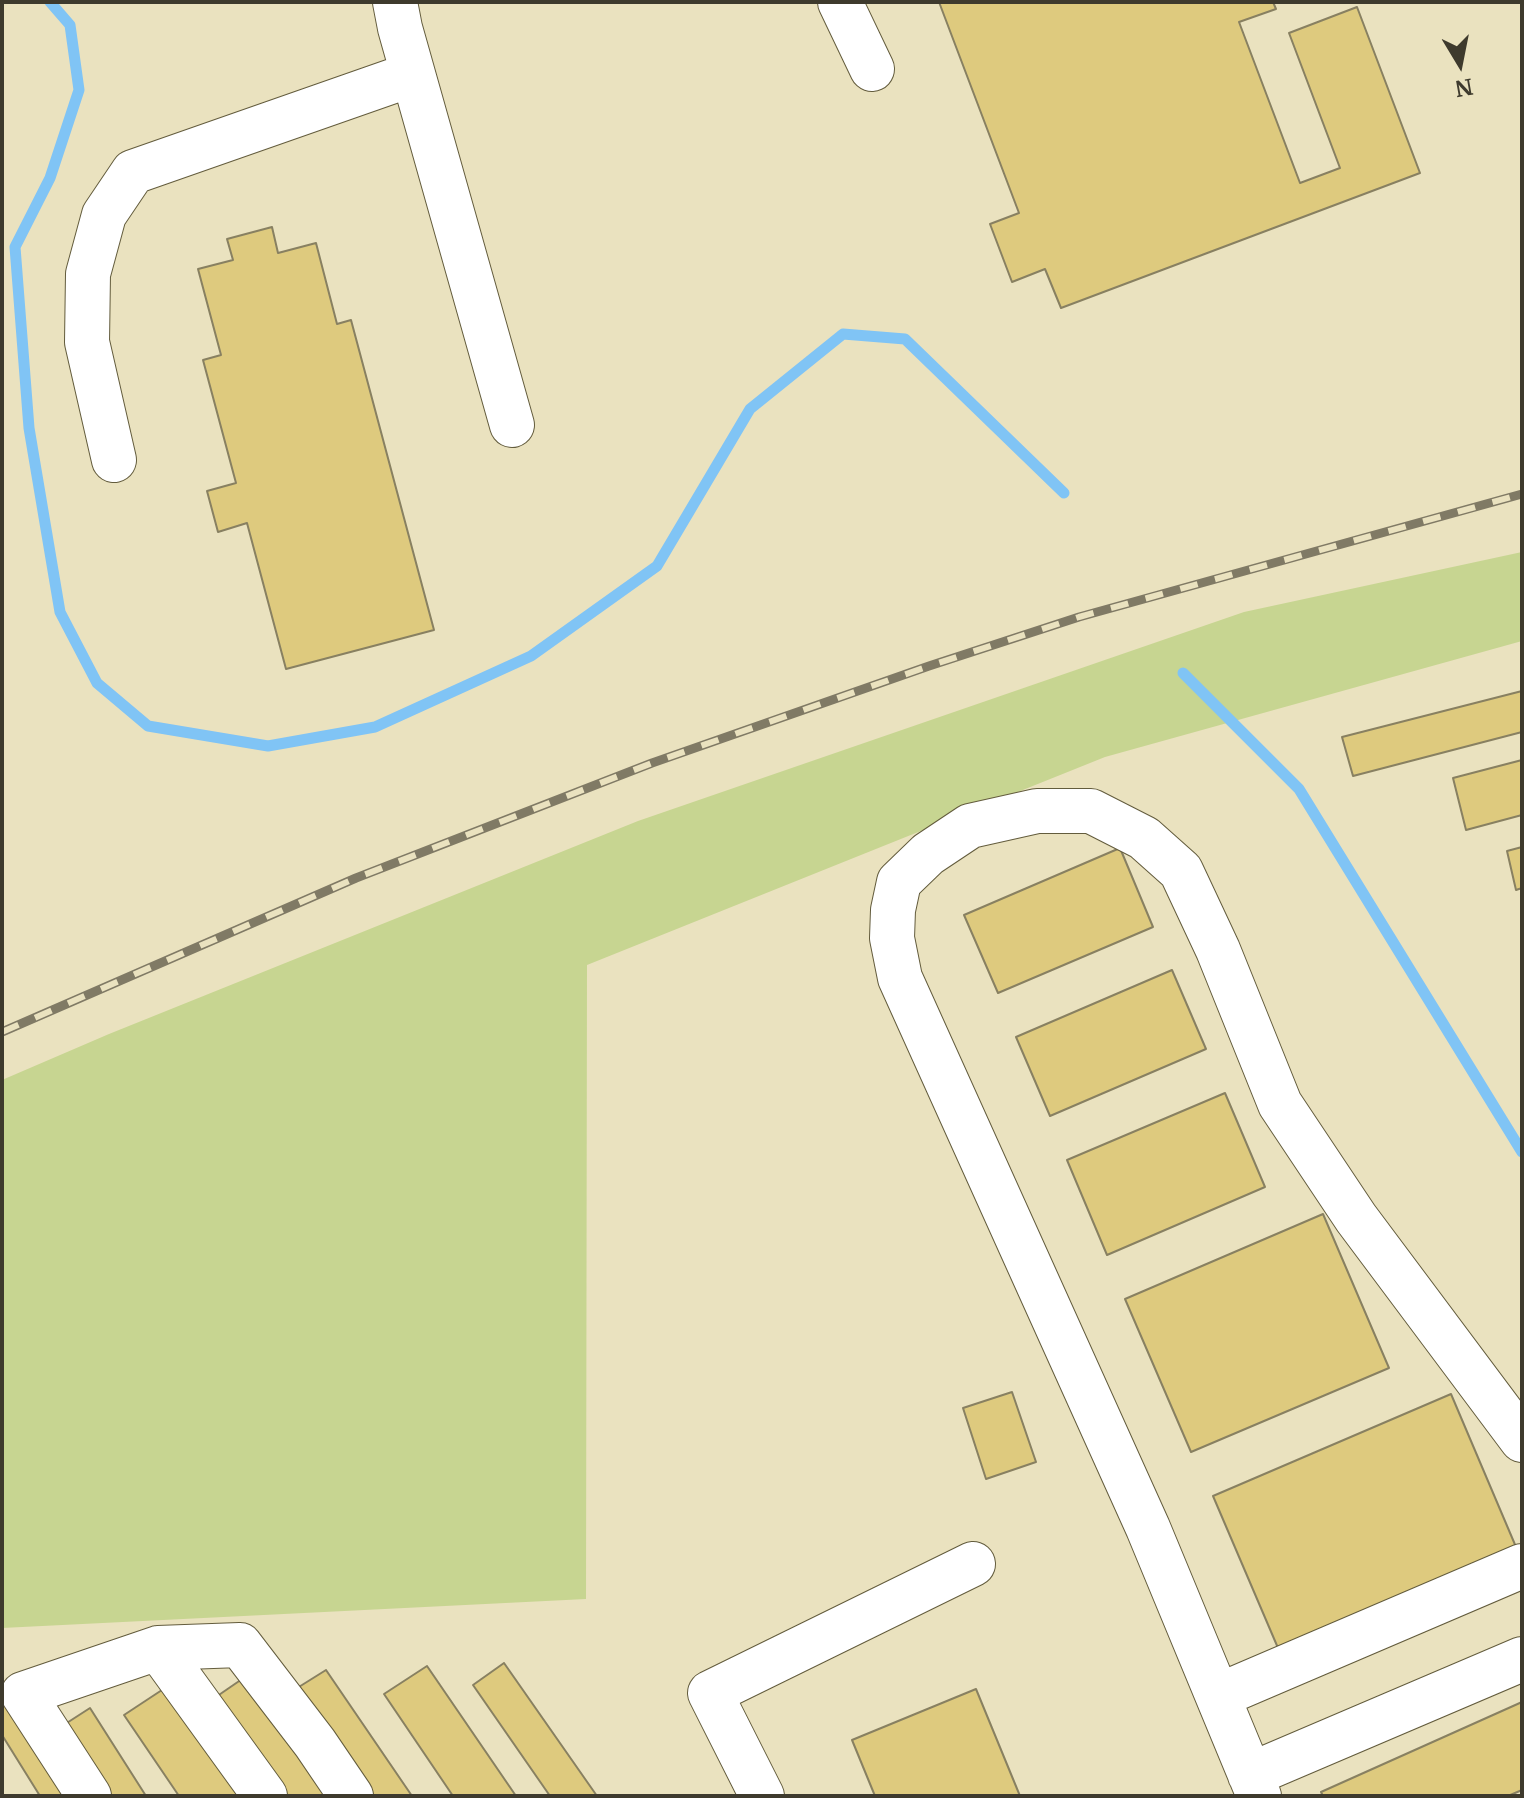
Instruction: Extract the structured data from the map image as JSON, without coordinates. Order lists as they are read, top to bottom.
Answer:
{
  "north": "bottom"
}
